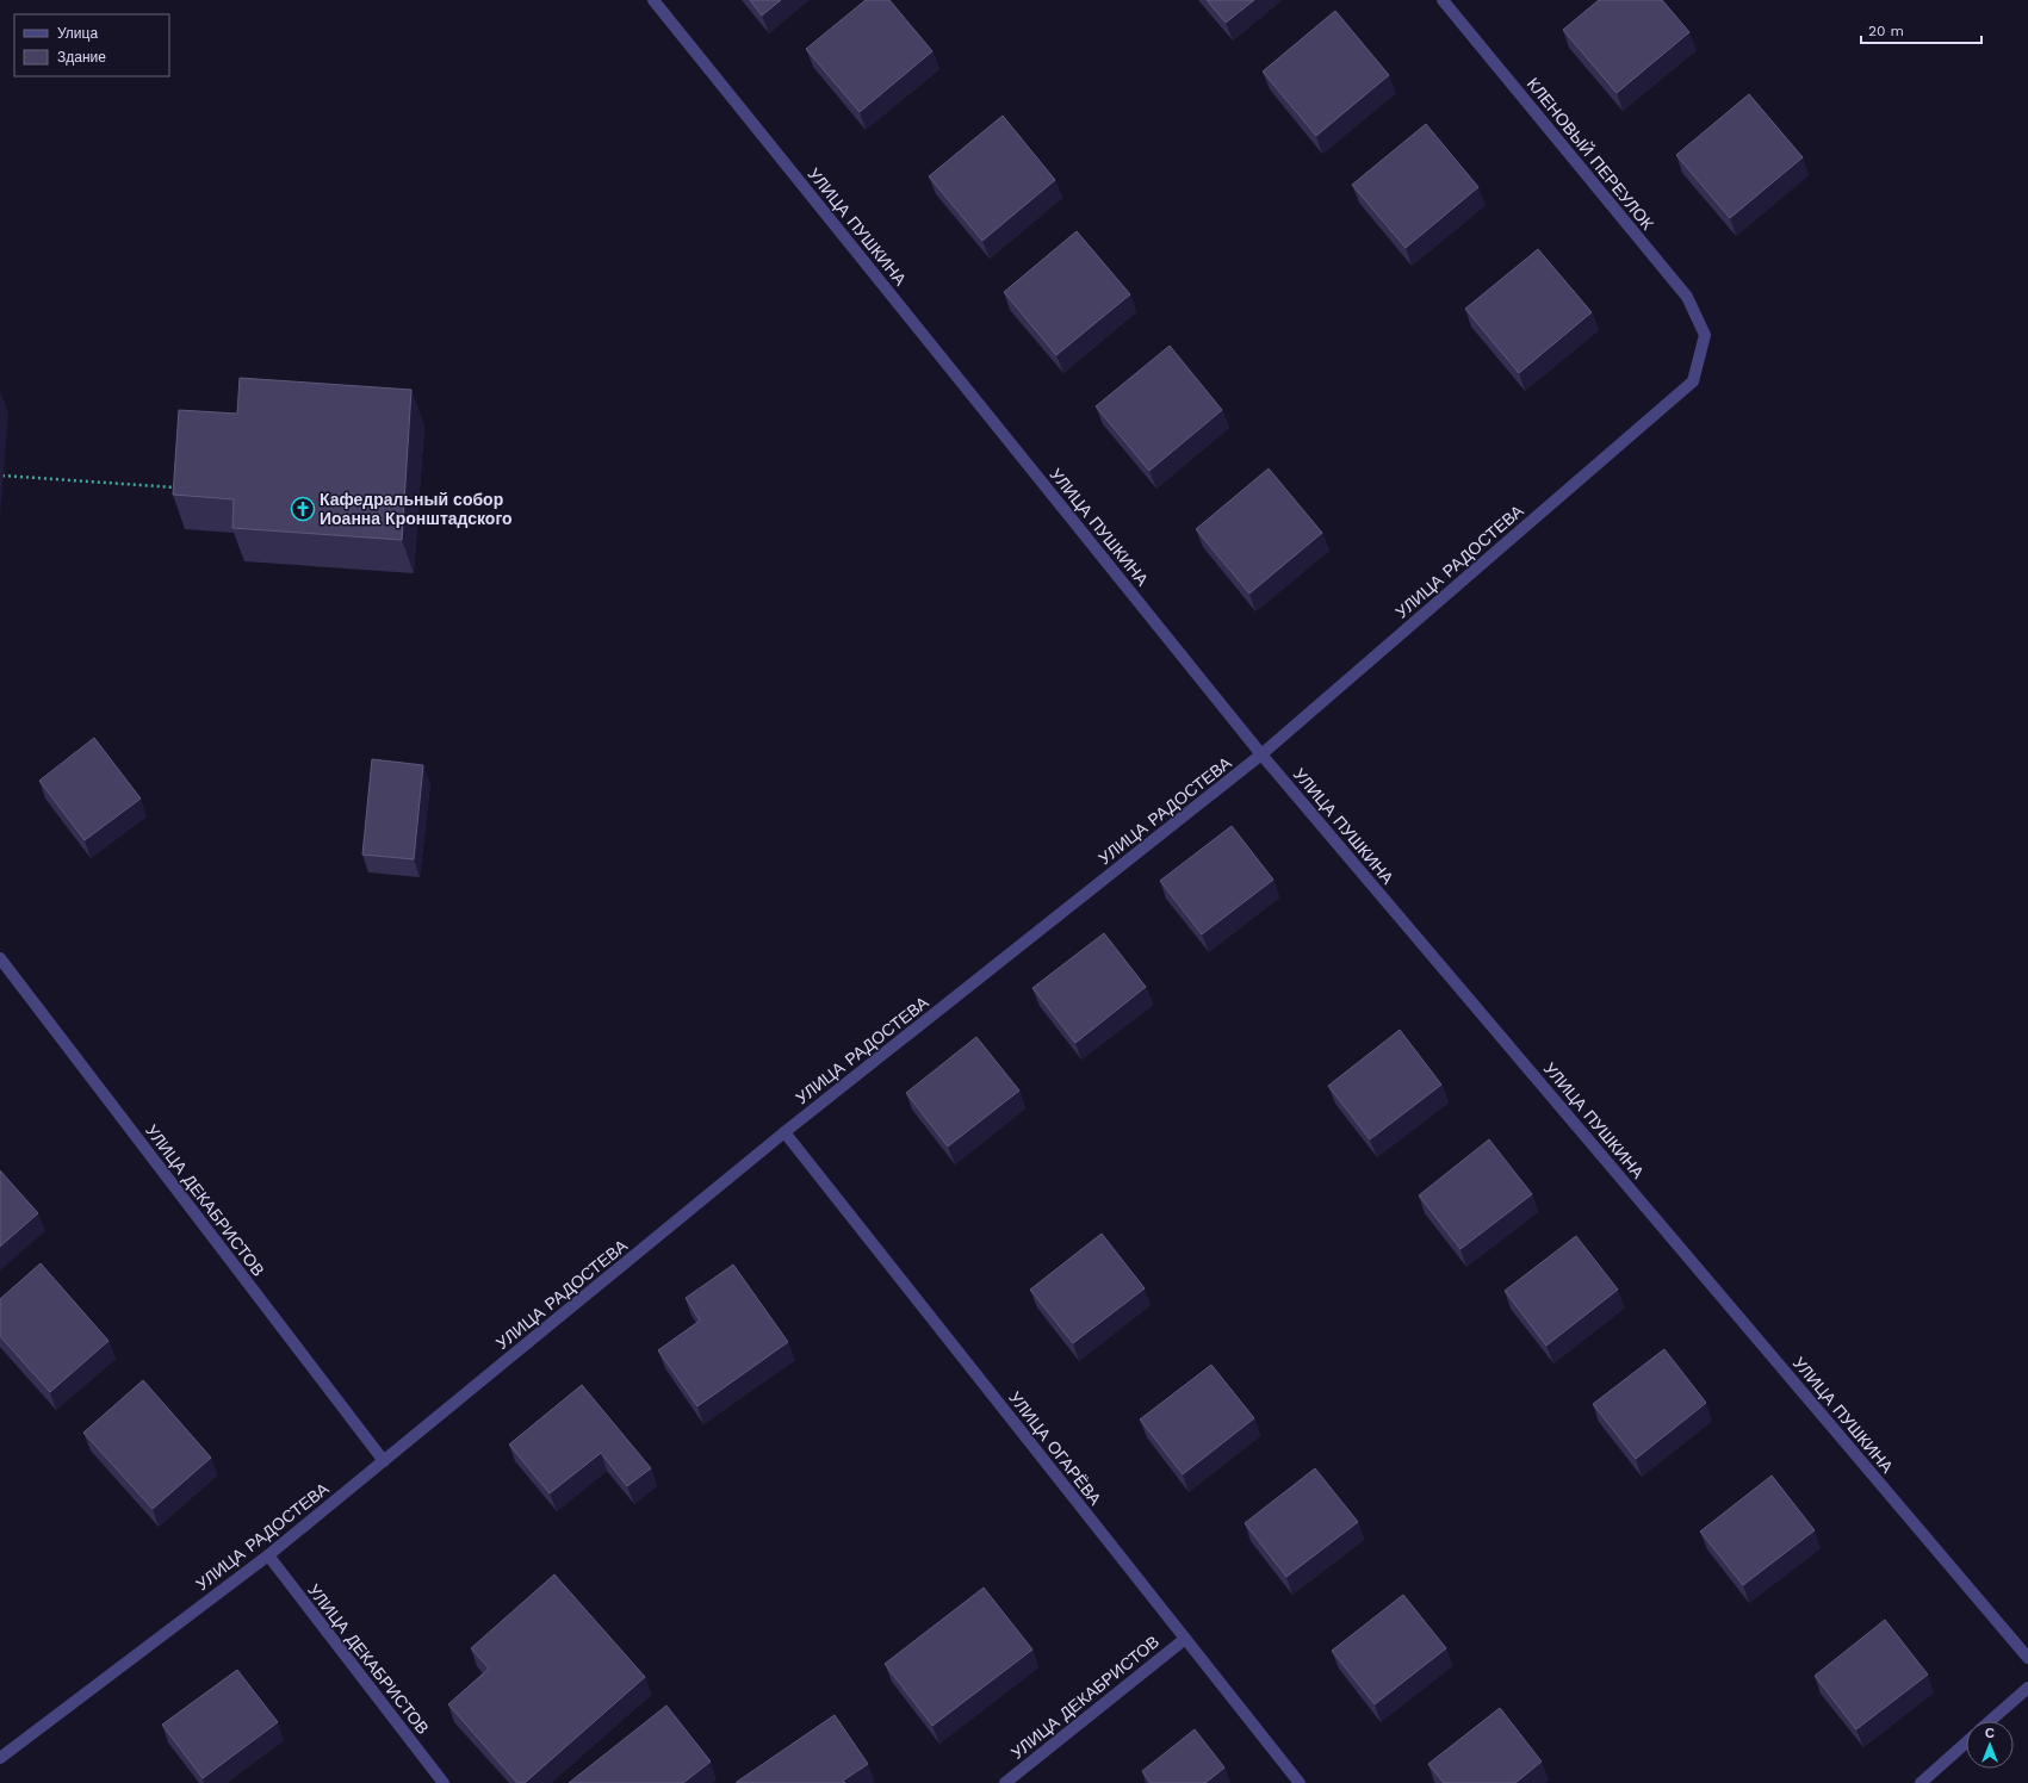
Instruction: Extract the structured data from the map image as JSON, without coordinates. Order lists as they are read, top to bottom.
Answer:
{
  "streets": {
    "street": [
      "КЛЕНОВЫЙ ПЕРЕУЛОК",
      "УЛИЦА ПУШКИНА",
      "УЛИЦА РАДОСТЕВА",
      "УЛИЦА ДЕКАБРИСТОВ",
      "УЛИЦА ОГАРЁВА"
    ]
  },
  "crossings": [
    ["КЛЕНОВЫЙ ПЕРЕУЛОК", "УЛИЦА РАДОСТЕВА"],
    ["УЛИЦА ПУШКИНА", "УЛИЦА РАДОСТЕВА"],
    ["УЛИЦА РАДОСТЕВА", "УЛИЦА ДЕКАБРИСТОВ"],
    ["УЛИЦА РАДОСТЕВА", "УЛИЦА ОГАРЁВА"],
    ["УЛИЦА ДЕКАБРИСТОВ", "УЛИЦА ОГАРЁВА"]
  ],
  "places": {
    "church": ["Кафедральный собор Иоанна Кронштадского"]
  },
  "legend": ["Улица", "Здание"],
  "scale_bar": "20 m",
  "north": "top"
}
